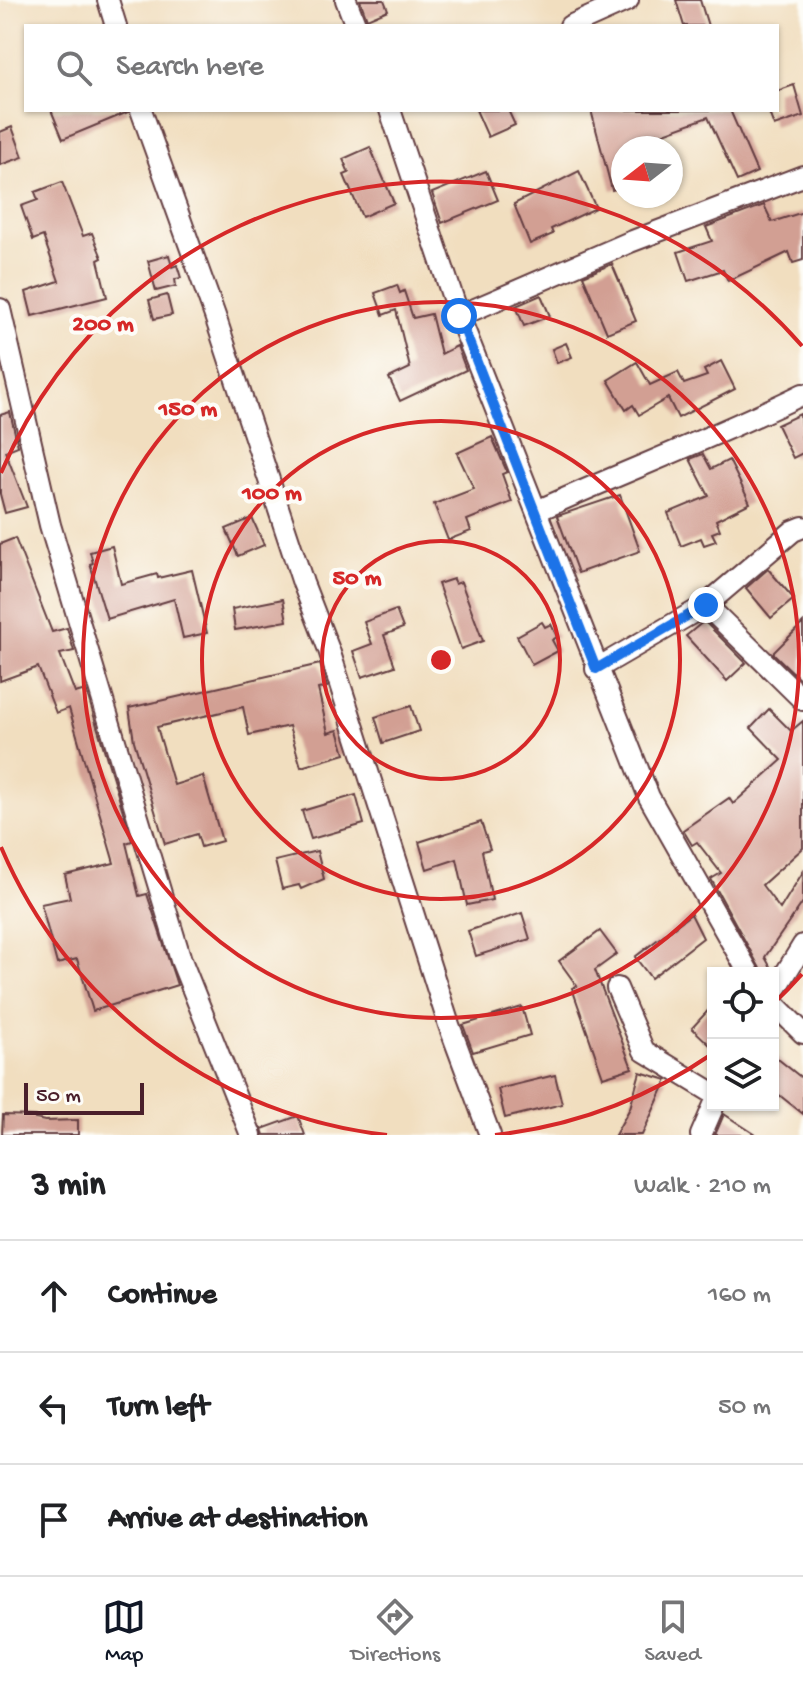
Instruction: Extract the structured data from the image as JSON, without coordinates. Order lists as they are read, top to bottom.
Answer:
{
  "scale_bar": "50 m",
  "north": "left",
  "page": {
    "search": "Search here",
    "scale": "50 m",
    "heading": ["3 min", "Walk · 210 m"],
    "list": [
      ["Continue", "160 m"],
      ["Turn left", "50 m"],
      "Arrive at destination"
    ],
    "nav": ["Map", "Directions", "Saved"]
  },
  "rings": [
    "200 m",
    "150 m",
    "100 m",
    "50 m"
  ]
}
